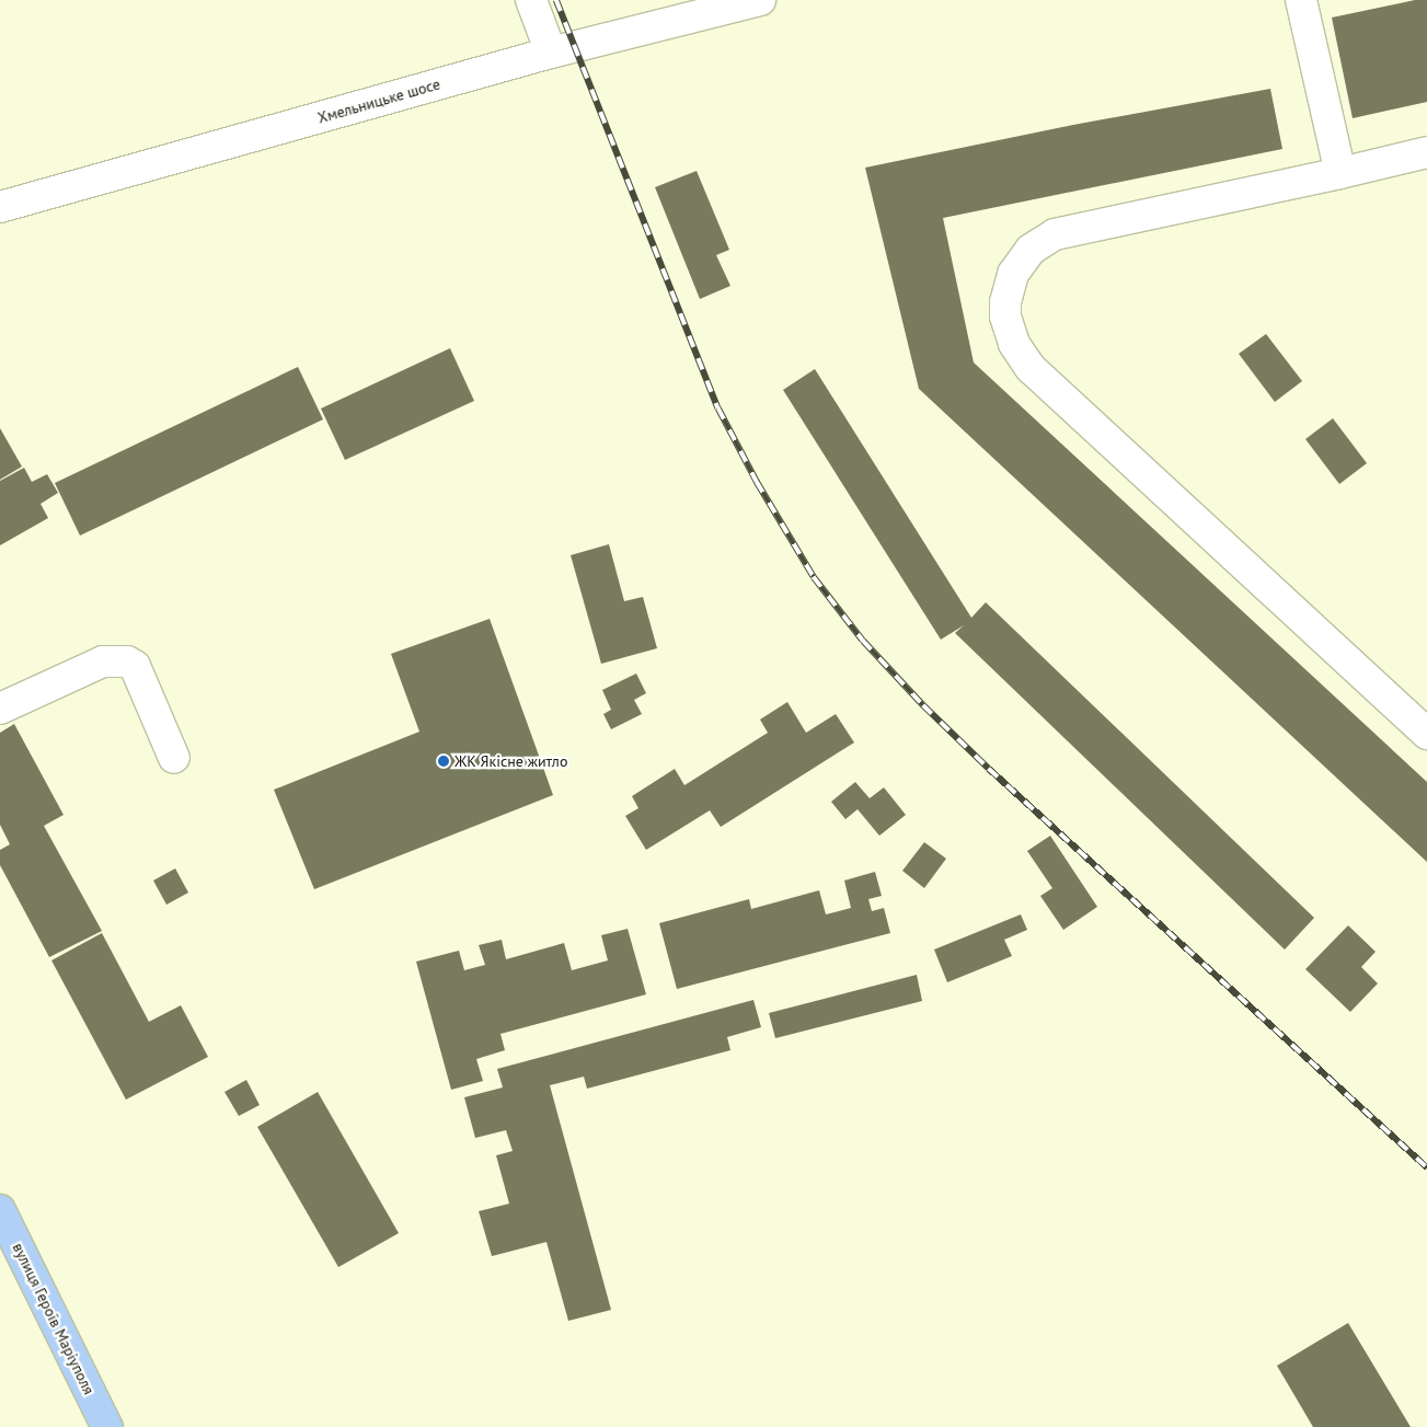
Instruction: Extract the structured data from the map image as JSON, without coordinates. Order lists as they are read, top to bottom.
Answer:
{
  "streets": {
    "main road": ["вулиця Героїв Маріуполя"],
    "street": ["Хмельницьке шосе"]
  },
  "places": ["ЖК Якісне житло"]
}
